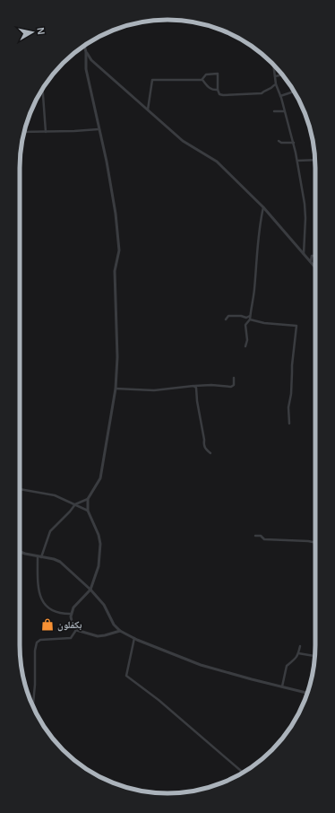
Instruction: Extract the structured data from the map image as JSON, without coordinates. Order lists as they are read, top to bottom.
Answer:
{
  "places": {
    "shop": ["بكفلون"]
  },
  "north": "right"
}
